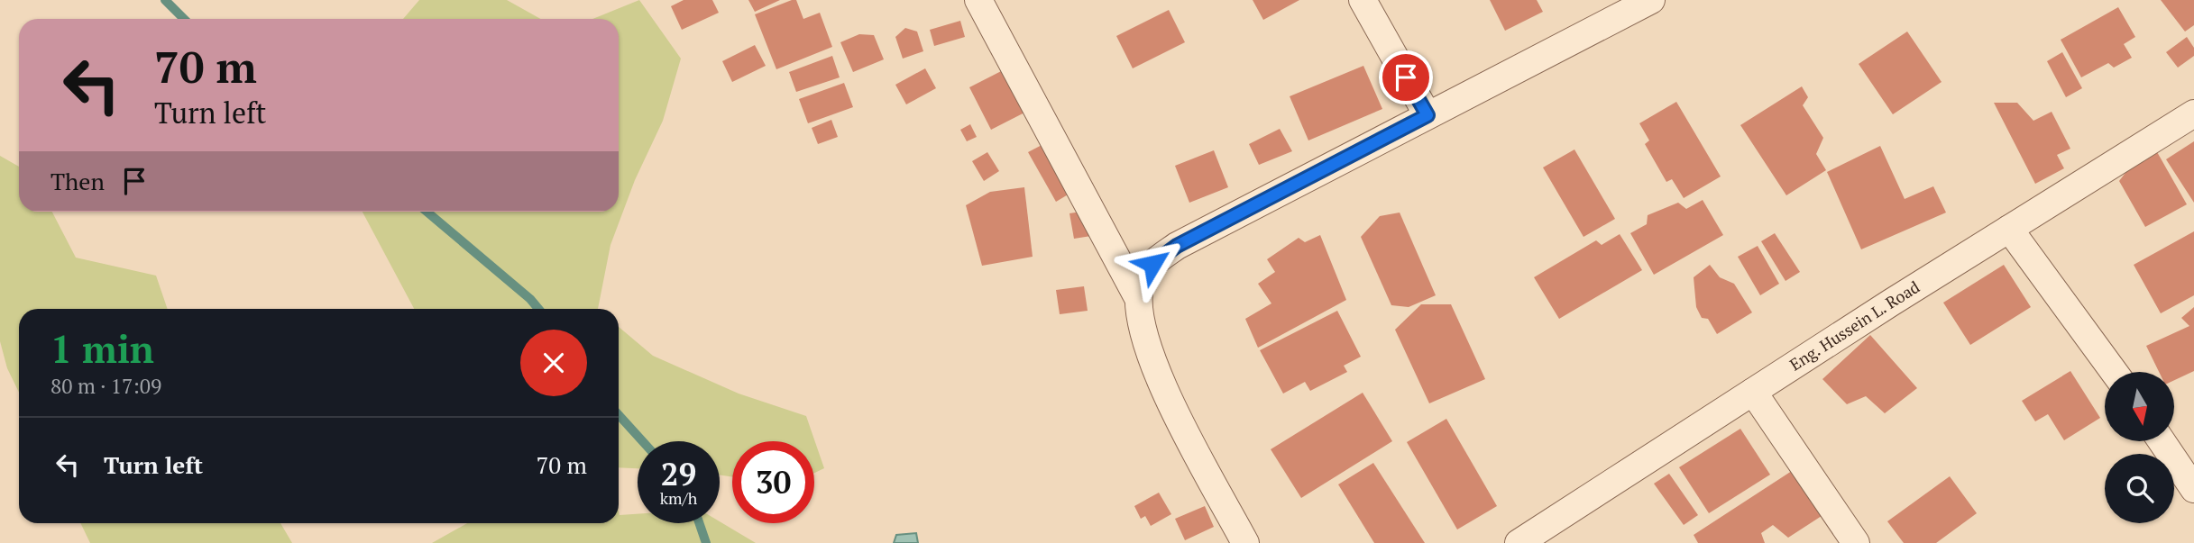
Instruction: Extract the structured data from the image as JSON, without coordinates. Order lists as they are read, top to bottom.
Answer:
{
  "streets": {
    "street": ["Eng. Hussein L. Road"]
  },
  "north": "bottom",
  "page": {
    "turn": ["70 m", "Turn left"],
    "then": "Then",
    "heading": ["1 min", "80 m · 17:09"],
    "list": [
      {
        "name": "Turn left",
        "value": "70 m"
      }
    ],
    "speed": "29 km/h",
    "limit": "30"
  }
}
